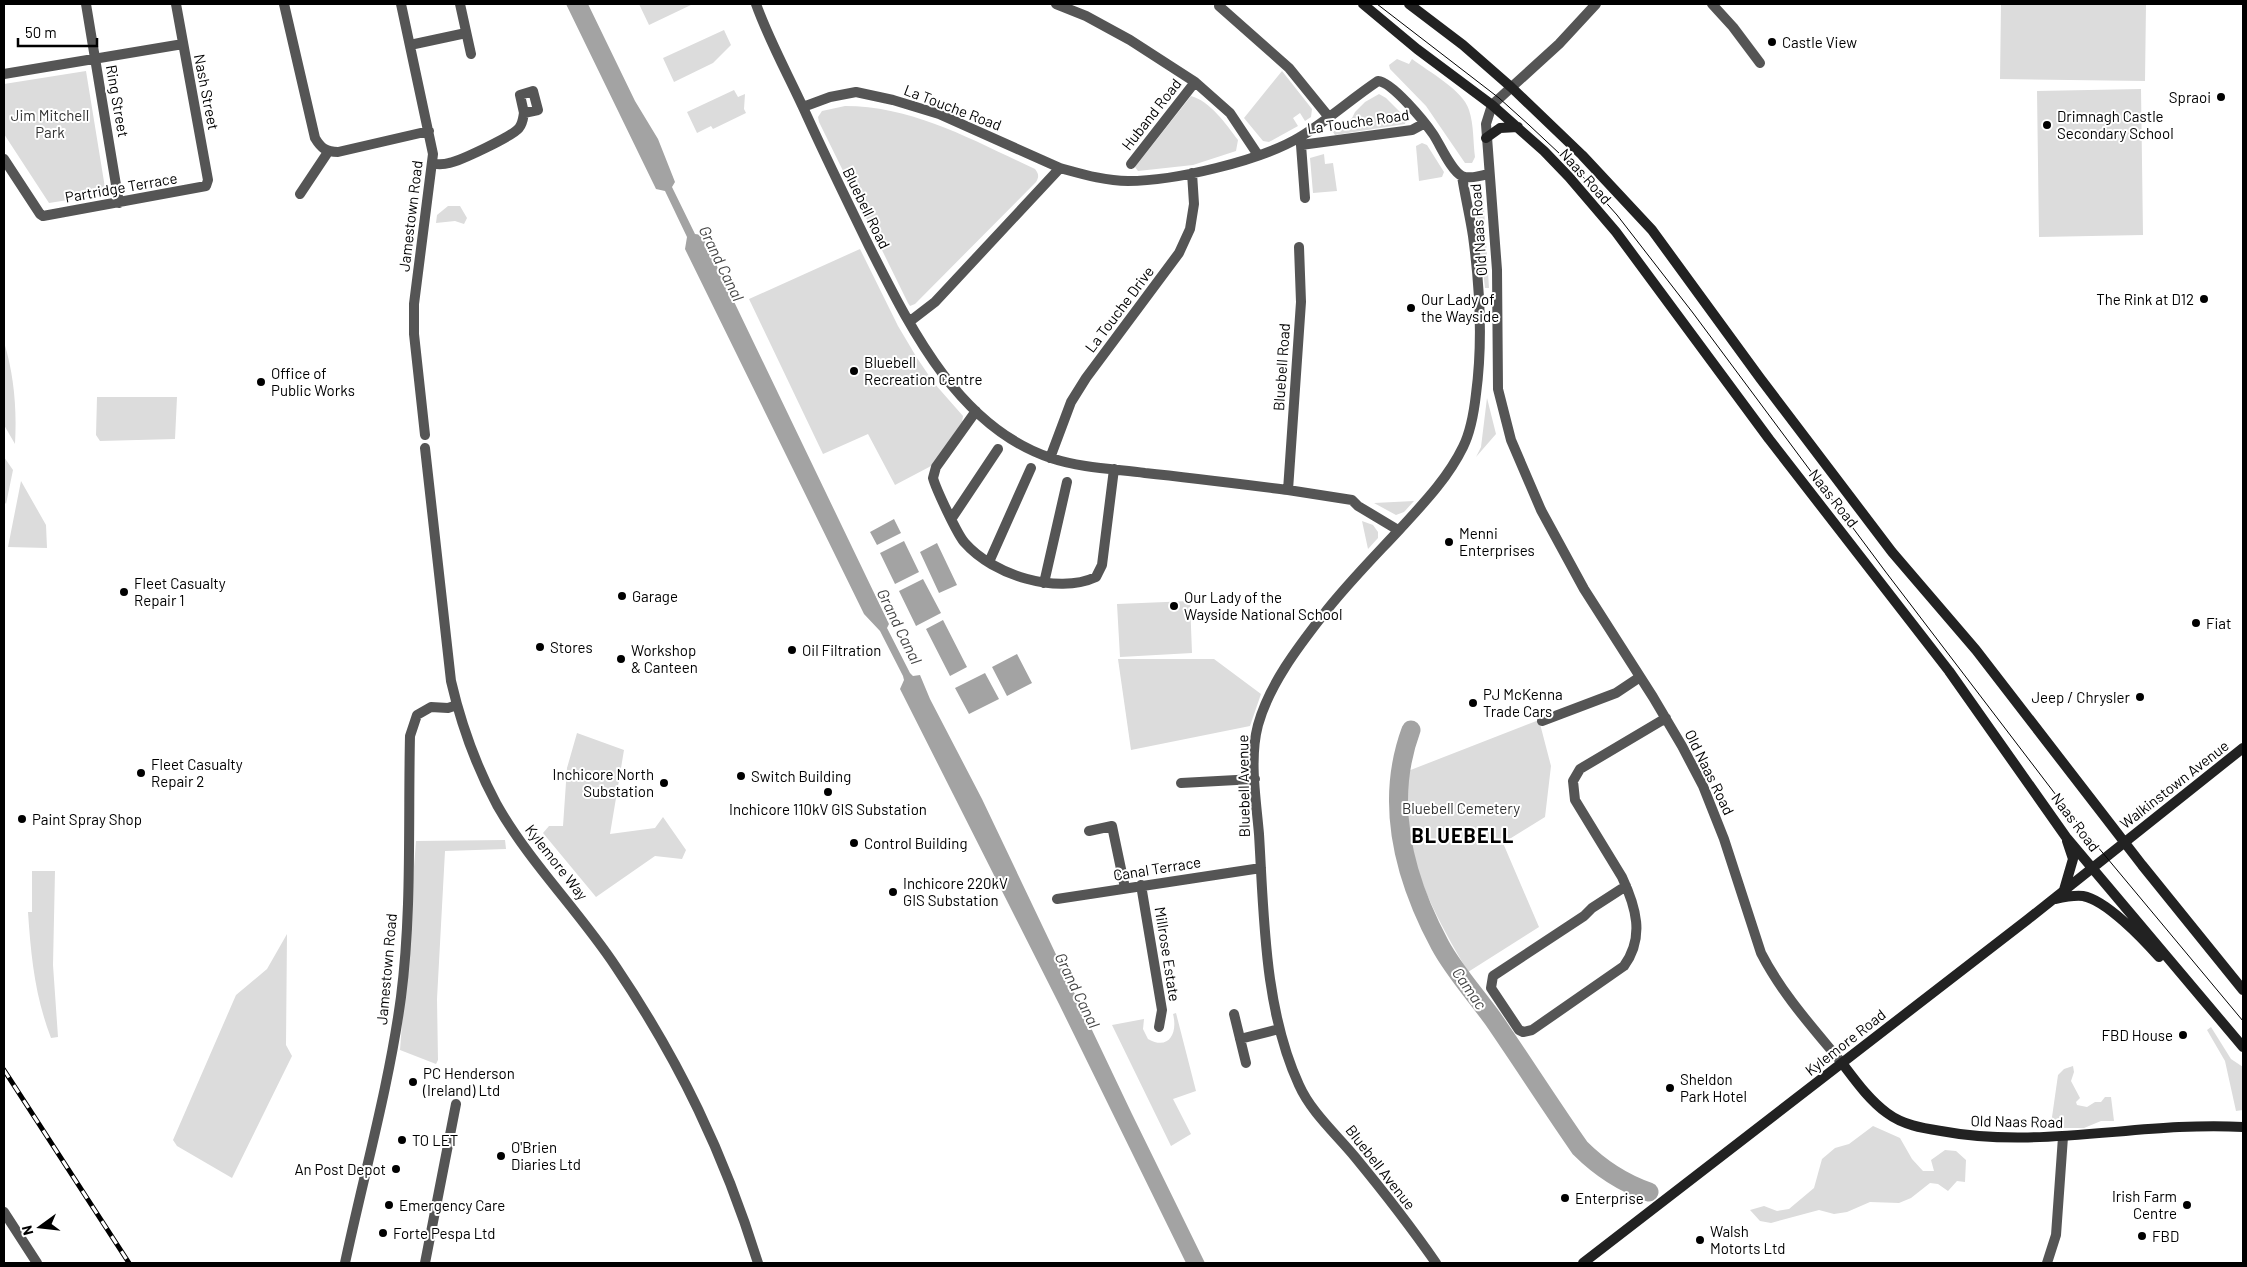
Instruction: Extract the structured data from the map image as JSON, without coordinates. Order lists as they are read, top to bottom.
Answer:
{
  "streets": {
    "main road": [
      "Naas Road",
      "Old Naas Road",
      "Walkinstown Avenue",
      "Kylemore Road"
    ],
    "street": [
      "Nash Street",
      "Ring Street",
      "La Touche Road",
      "Huband Road",
      "Partridge Terrace",
      "Bluebell Road",
      "Jamestown Road",
      "La Touche Drive",
      "Bluebell Avenue",
      "Kylemore Way",
      "Canal Terrace",
      "Millrose Estate"
    ]
  },
  "crossings": [
    ["Nash Street", "Partridge Terrace"],
    ["Ring Street", "Partridge Terrace"],
    ["La Touche Road", "Huband Road"],
    ["La Touche Road", "Bluebell Road"],
    ["La Touche Road", "La Touche Drive"],
    ["La Touche Road", "Bluebell Avenue"],
    ["Naas Road", "Old Naas Road"],
    ["Naas Road", "Walkinstown Avenue"],
    ["Naas Road", "Kylemore Road"],
    ["Bluebell Road", "La Touche Drive"],
    ["Bluebell Road", "Bluebell Avenue"],
    ["Jamestown Road", "Kylemore Way"],
    ["Old Naas Road", "Kylemore Road"],
    ["Walkinstown Avenue", "Kylemore Road"],
    ["Bluebell Avenue", "Canal Terrace"],
    ["Canal Terrace", "Millrose Estate"]
  ],
  "districts": ["BLUEBELL"],
  "water": ["Grand Canal", "Camac"],
  "parks": ["Jim Mitchell Park", "Bluebell Cemetery"],
  "places": [
    "Castle View",
    "Spraoi",
    "Drimnagh Castle Secondary School",
    "The Rink at D12",
    "Our Lady of the Wayside",
    "Bluebell Recreation Centre",
    "Office of Public Works",
    "Menni Enterprises",
    "Fleet Casualty Repair 1",
    "Garage",
    "Our Lady of the Wayside National School",
    "Fiat",
    "Stores",
    "Oil Filtration",
    "Workshop & Canteen",
    "Jeep / Chrysler",
    "PJ McKenna Trade Cars",
    "Fleet Casualty Repair 2",
    "Switch Building",
    "Inchicore North Substation",
    "Inchicore 110kV GIS Substation",
    "Paint Spray Shop",
    "Control Building",
    "Inchicore 220kV GIS Substation",
    "FBD House",
    "PC Henderson (Ireland) Ltd",
    "Sheldon Park Hotel",
    "TO LET",
    "O'Brien Diaries Ltd",
    "An Post Depot",
    "Enterprise",
    "Emergency Care",
    "Irish Farm Centre",
    "Forte Pespa Ltd",
    "FBD",
    "Walsh Motorts Ltd"
  ],
  "scale_bar": "50 m",
  "north": "left"
}
